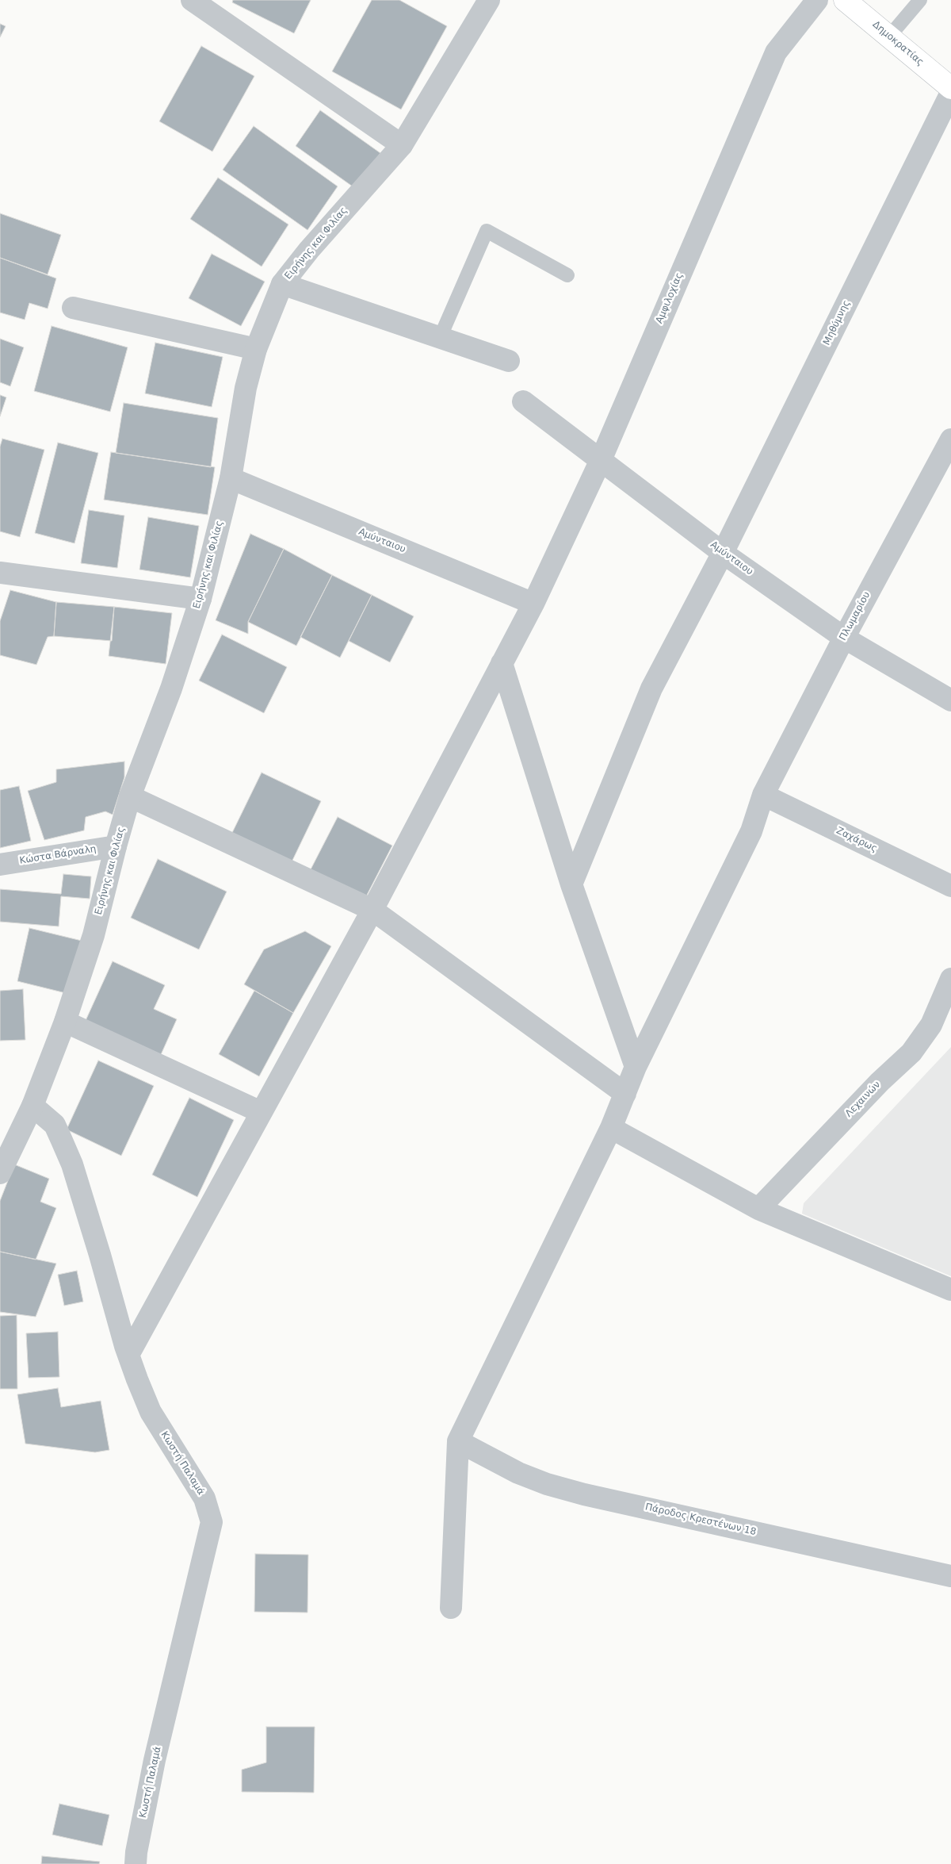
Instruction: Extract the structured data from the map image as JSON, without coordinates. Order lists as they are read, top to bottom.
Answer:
{
  "streets": {
    "main road": ["Δημοκρατίας"],
    "street": [
      "Ειρήνης και Φιλίας",
      "Αμφιλοχίας",
      "Μηθύμνης",
      "Αμύνταιου",
      "Πλωμαρίου",
      "Ζαχάρως",
      "Κώστα Βάρναλη",
      "Λεχαινών",
      "Κωστή Παλαμά",
      "Πάροδος Κρεστένων 18"
    ]
  },
  "crossings": [
    ["Ειρήνης και Φιλίας", "Αμύνταιου"],
    ["Ειρήνης και Φιλίας", "Κώστα Βάρναλη"],
    ["Ειρήνης και Φιλίας", "Κωστή Παλαμά"],
    ["Αμφιλοχίας", "Αμύνταιου"],
    ["Αμφιλοχίας", "Κωστή Παλαμά"],
    ["Μηθύμνης", "Αμύνταιου"],
    ["Αμύνταιου", "Πλωμαρίου"],
    ["Πλωμαρίου", "Ζαχάρως"],
    ["Πλωμαρίου", "Πάροδος Κρεστένων 18"]
  ]
}
